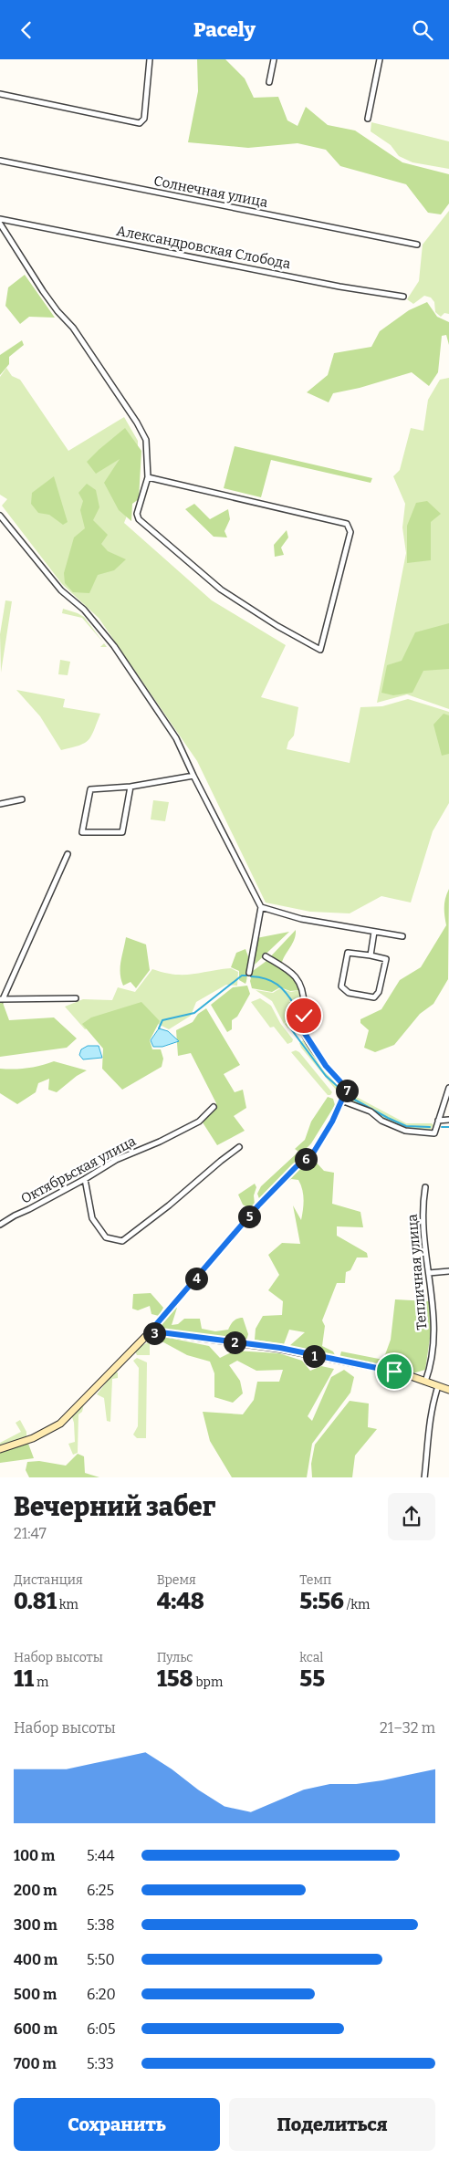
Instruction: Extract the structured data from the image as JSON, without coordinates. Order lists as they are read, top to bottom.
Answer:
{
  "streets": {
    "street": [
      "Солнечная улица",
      "Александровская Слобода",
      "Октябрьская улица",
      "Тепличная улица"
    ]
  },
  "page": {
    "header": "Pacely",
    "pins": [
      "7",
      "6",
      "5",
      "4",
      "3",
      "2",
      "1"
    ],
    "heading": ["Вечерний забег", "21:47"],
    "stats": [
      ["Дистанция", "0.81 km"],
      ["Время", "4:48"],
      ["Темп", "5:56 /km"],
      ["Набор высоты", "11 m"],
      ["Пульс", "158 bpm"],
      ["kcal", "55"]
    ],
    "chart": ["Набор высоты", "21–32 m"],
    "list": [
      {
        "name": "100 m",
        "note": "5:44"
      },
      {
        "name": "200 m",
        "note": "6:25"
      },
      {
        "name": "300 m",
        "note": "5:38"
      },
      {
        "name": "400 m",
        "note": "5:50"
      },
      {
        "name": "500 m",
        "note": "6:20"
      },
      {
        "name": "600 m",
        "note": "6:05"
      },
      {
        "name": "700 m",
        "note": "5:33"
      }
    ],
    "buttons": ["Сохранить", "Поделиться"]
  }
}
